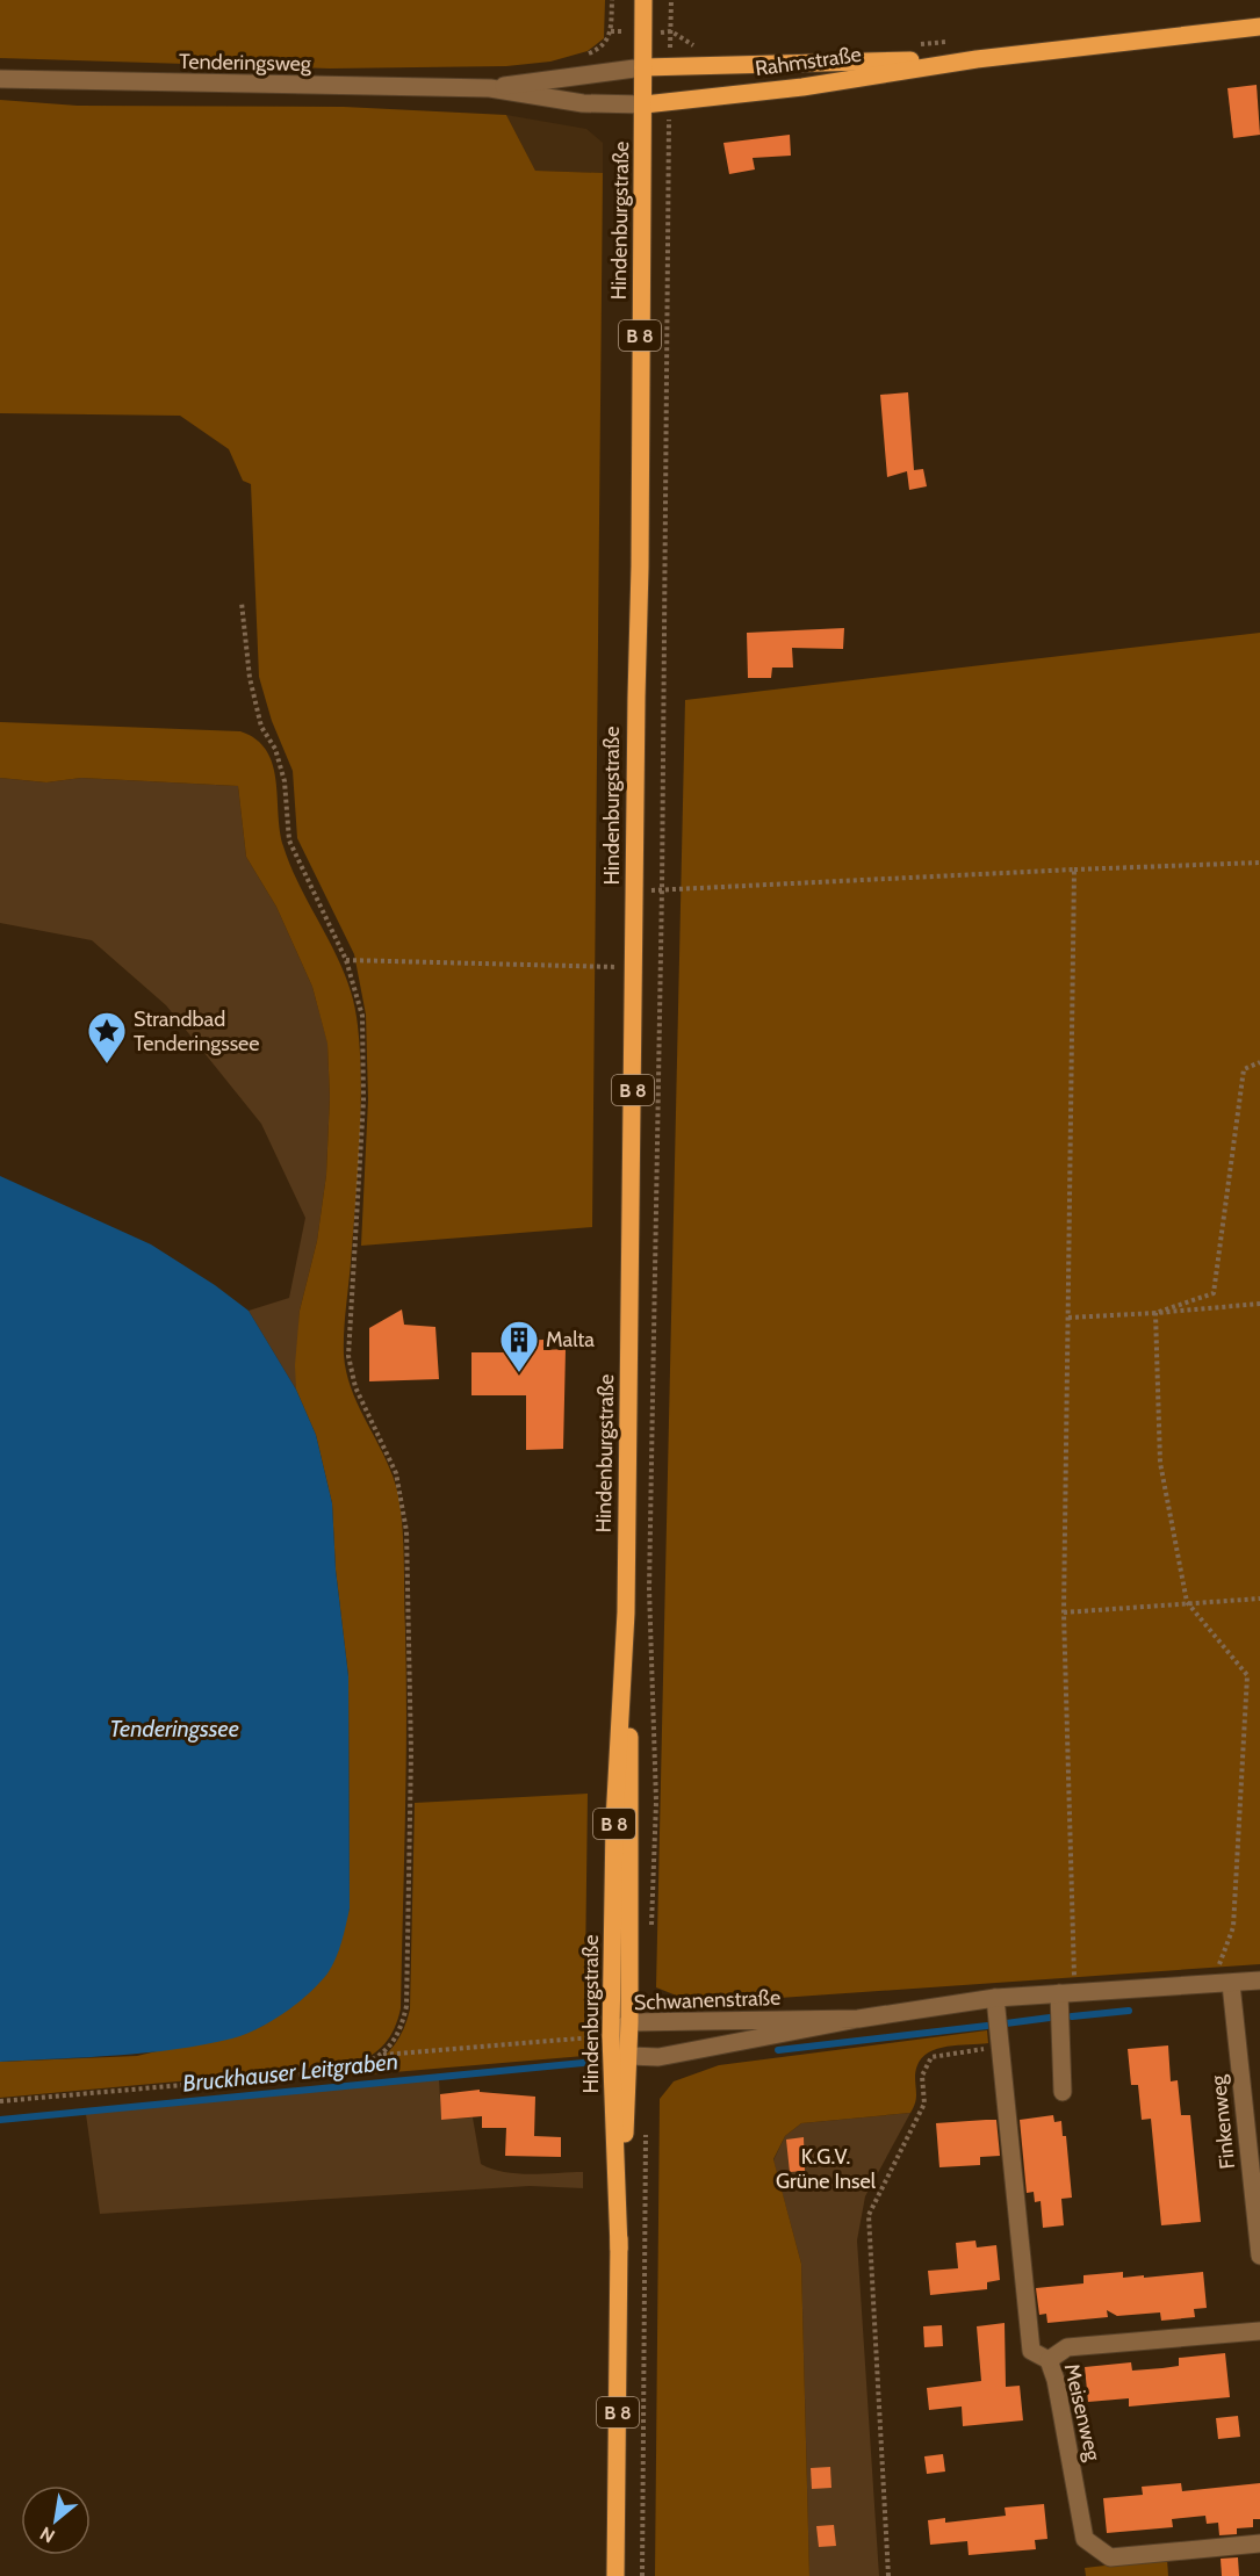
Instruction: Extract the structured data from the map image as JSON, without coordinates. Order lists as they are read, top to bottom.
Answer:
{
  "streets": {
    "main road": ["Rahmstraße", "Hindenburgstraße", "B 8"],
    "street": [
      "Tenderingsweg",
      "Schwanenstraße",
      "Finkenweg",
      "Meisenweg"
    ]
  },
  "crossings": [
    ["Rahmstraße", "Tenderingsweg"],
    ["Rahmstraße", "Hindenburgstraße"],
    ["Tenderingsweg", "Hindenburgstraße"],
    ["Hindenburgstraße", "Schwanenstraße"],
    ["Schwanenstraße", "Finkenweg"],
    ["Schwanenstraße", "Meisenweg"]
  ],
  "water": ["Tenderingssee", "Bruckhauser Leitgraben"],
  "parks": ["K.G.V. Grüne Insel"],
  "places": {
    "place": ["Strandbad Tenderingssee"],
    "building": ["Malta"]
  },
  "north": "bottom left"
}
